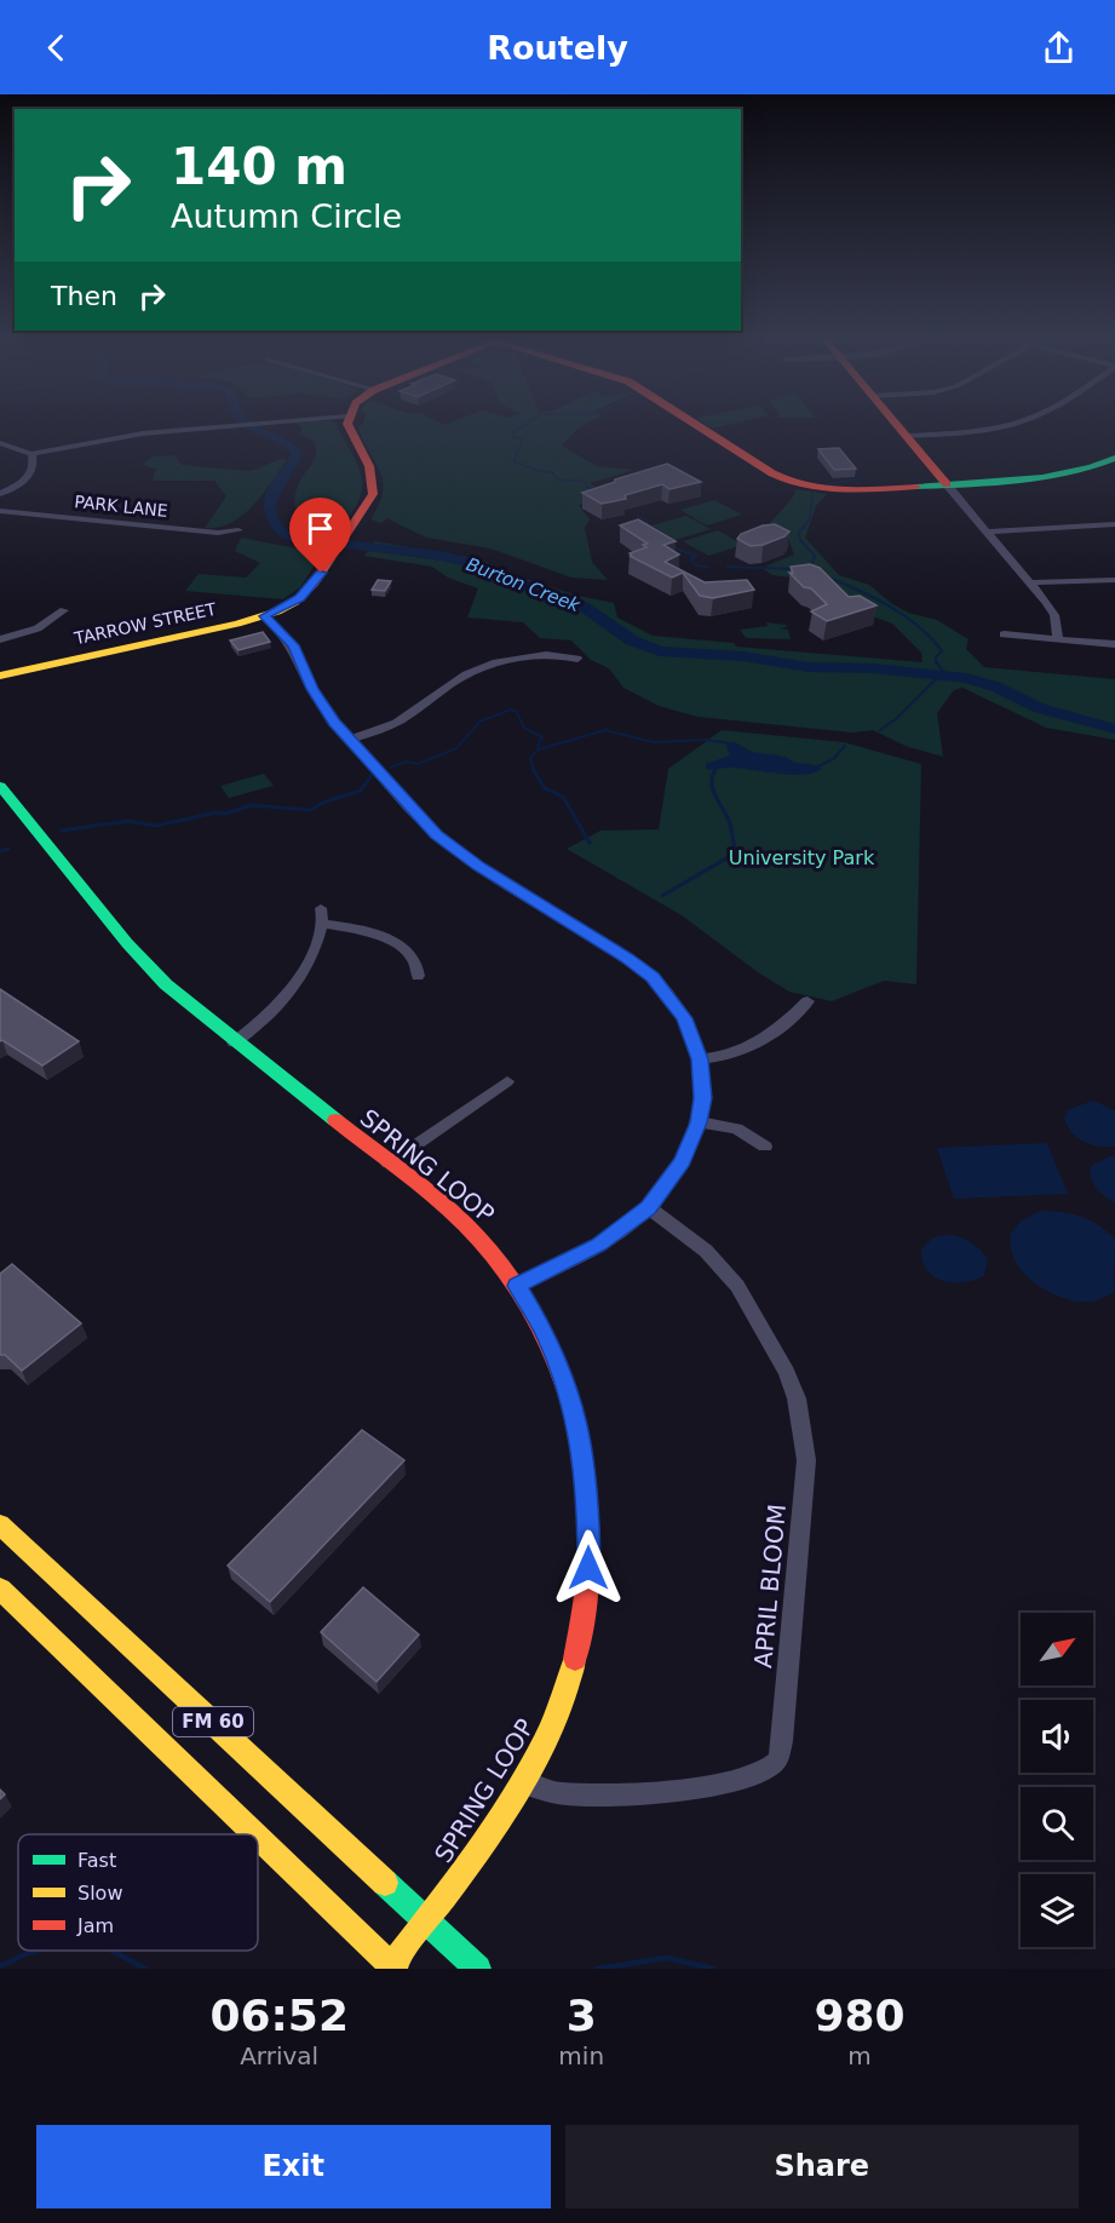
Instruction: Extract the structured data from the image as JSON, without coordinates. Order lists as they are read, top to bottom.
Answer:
{
  "streets": {
    "street": [
      "PARK LANE",
      "TARROW STREET",
      "SPRING LOOP",
      "APRIL BLOOM",
      "FM 60"
    ]
  },
  "crossings": [
    ["SPRING LOOP", "APRIL BLOOM"],
    ["SPRING LOOP", "FM 60"]
  ],
  "water": ["Burton Creek"],
  "parks": ["University Park"],
  "legend": ["Fast", "Slow", "Jam"],
  "north": "top right",
  "page": {
    "header": "Routely",
    "turn": ["140 m", "Autumn Circle"],
    "then": "Then",
    "eta": [
      "06:52",
      "Arrival",
      "3",
      "min",
      "980",
      "m"
    ],
    "buttons": ["Exit", "Share"]
  }
}
